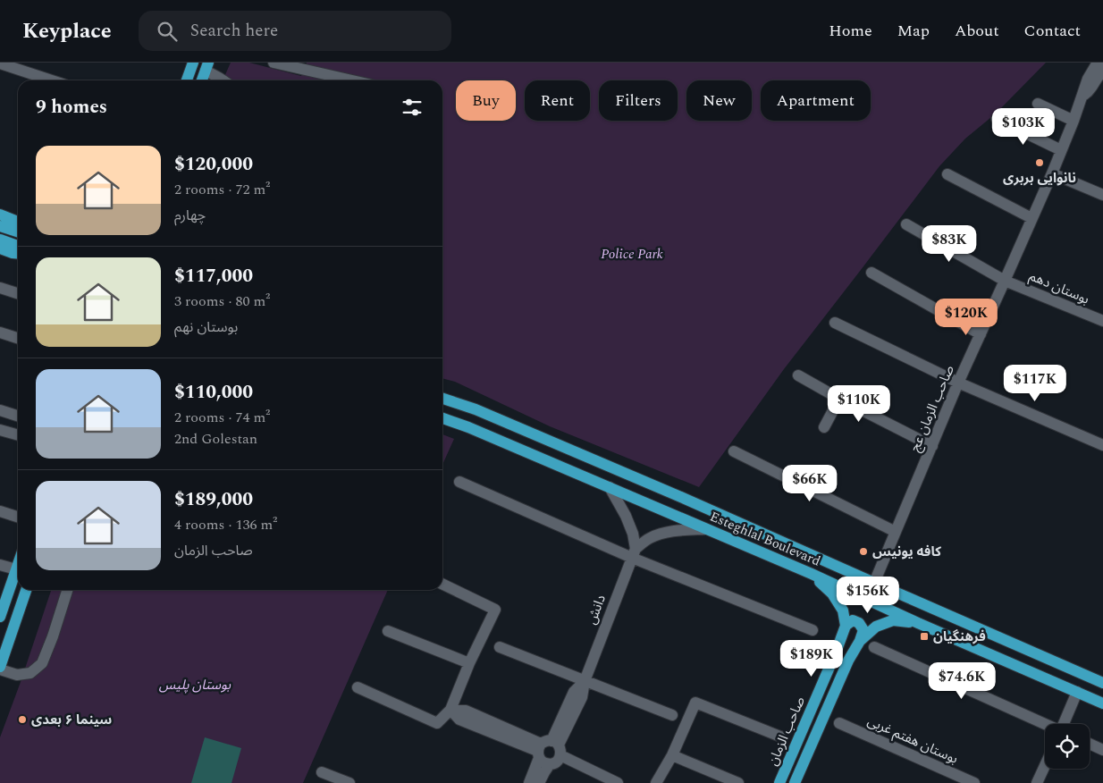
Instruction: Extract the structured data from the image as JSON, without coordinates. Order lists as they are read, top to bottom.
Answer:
{
  "streets": {
    "main road": ["Esteghlal Boulevard", "صاحب الزمان"],
    "street": [
      "بوستان دهم",
      "صاحب الزمان عج",
      "دانش",
      "بوستان هفتم غربی"
    ]
  },
  "crossings": [
    ["بوستان دهم", "صاحب الزمان عج"],
    ["صاحب الزمان عج", "Esteghlal Boulevard"],
    ["Esteghlal Boulevard", "صاحب الزمان"]
  ],
  "parks": ["Police Park", "بوستان پلیس"],
  "places": {
    "other": ["نانوایی بربری", "کافه یونیس", "سینما ۶ بعدی"],
    "transit": ["فرهنگیان"]
  },
  "page": {
    "header": "Keyplace",
    "search": "Search here",
    "nav": [
      "Home",
      "Map",
      "About",
      "Contact"
    ],
    "chip": [
      "Buy",
      "Rent",
      "Filters",
      "New",
      "Apartment"
    ],
    "heading": "9 homes",
    "price": [
      "$103K",
      "$83K",
      "$120K",
      "$117K",
      "$110K",
      "$66K",
      "$156K",
      "$189K",
      "$74.6K"
    ],
    "list": [
      {
        "name": "$120,000",
        "note": "2 rooms · 72 m² · چهارم"
      },
      {
        "name": "$117,000",
        "note": "3 rooms · 80 m² · بوستان نهم"
      },
      {
        "name": "$110,000",
        "note": "2 rooms · 74 m² · 2nd Golestan"
      },
      {
        "name": "$189,000",
        "note": "4 rooms · 136 m² · صاحب الزمان"
      }
    ]
  }
}
